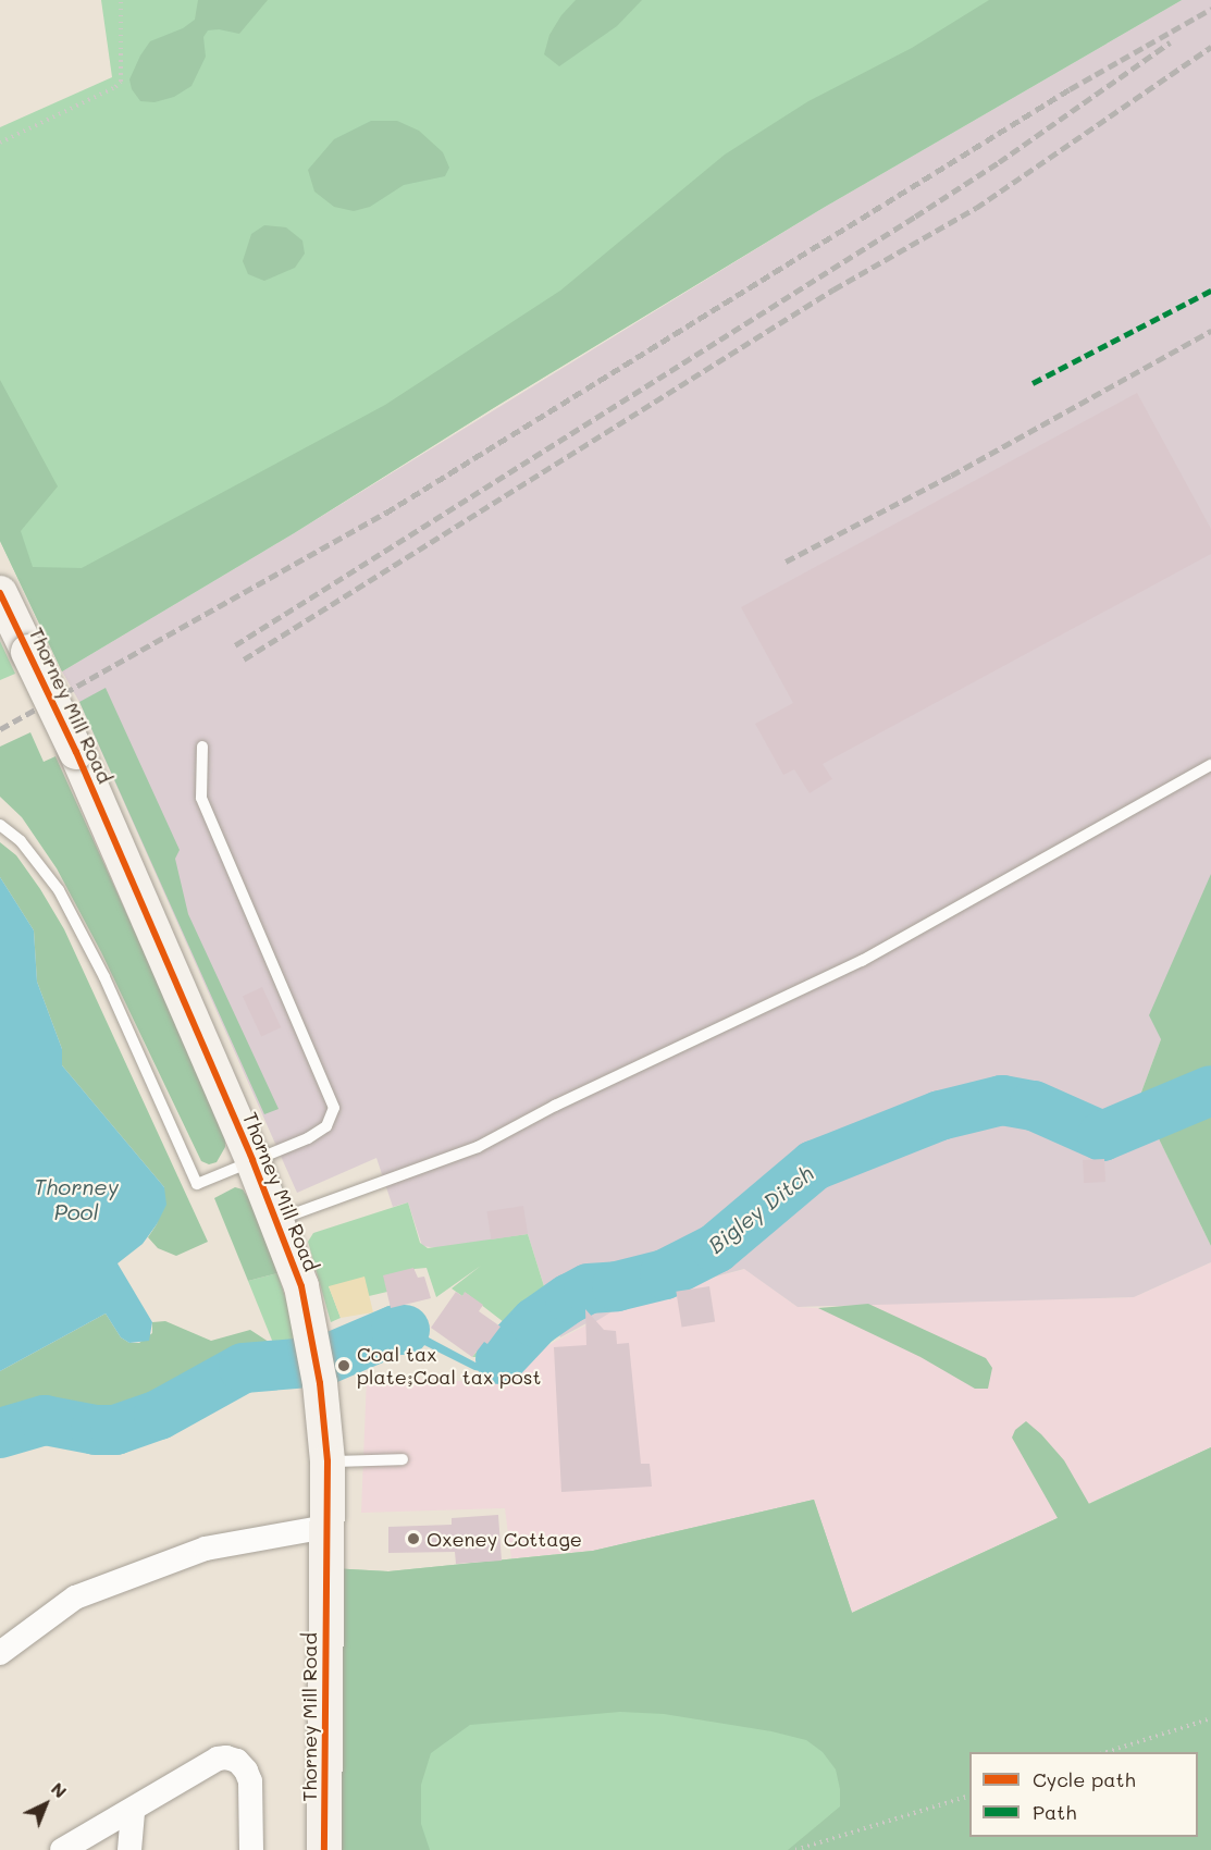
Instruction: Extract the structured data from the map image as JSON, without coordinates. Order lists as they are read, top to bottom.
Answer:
{
  "streets": {
    "street": ["Thorney Mill Road"]
  },
  "water": ["Thorney Pool", "Bigley Ditch"],
  "places": ["Coal tax plate;Coal tax post", "Oxeney Cottage"],
  "legend": ["Cycle path", "Path"],
  "north": "top right"
}
